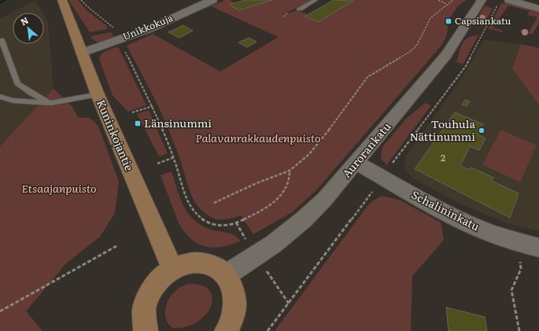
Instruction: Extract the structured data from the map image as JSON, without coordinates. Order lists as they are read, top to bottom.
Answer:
{
  "streets": {
    "main road": ["Kuninkojantie"],
    "street": ["Unikkokuja", "Aurorankatu", "Schalininkatu"]
  },
  "crossings": [
    ["Unikkokuja", "Kuninkojantie"],
    ["Aurorankatu", "Schalininkatu"]
  ],
  "parks": ["Palavanrakkaudenpuisto", "Etsaajanpuisto"],
  "places": {
    "transit": ["Capsiankatu", "Länsinummi"],
    "other": ["Touhula Nättinummi"]
  },
  "house_numbers": ["2"],
  "north": "top left"
}
